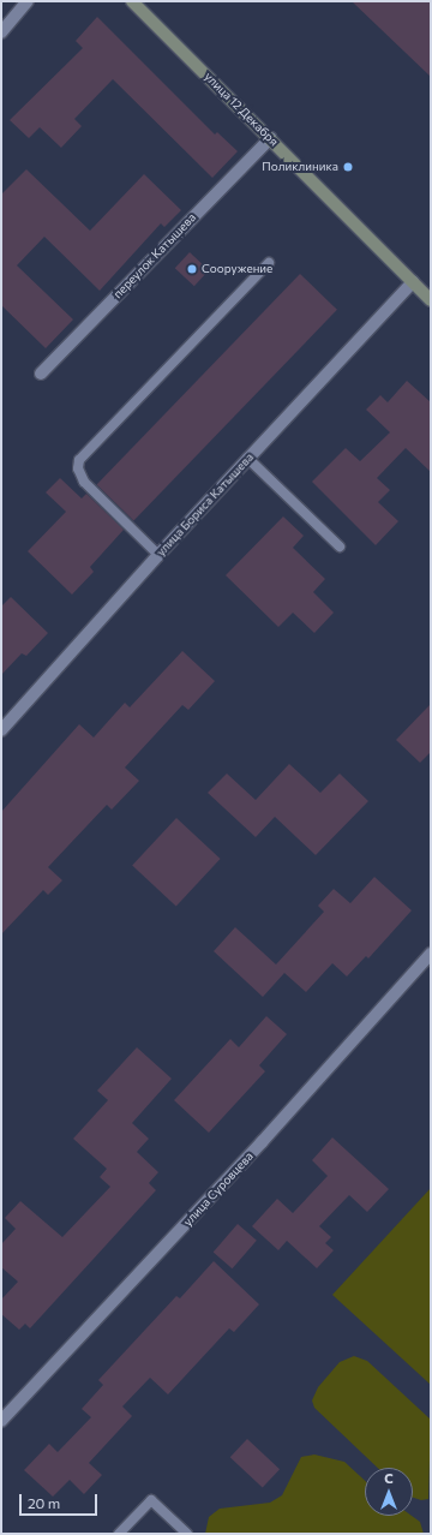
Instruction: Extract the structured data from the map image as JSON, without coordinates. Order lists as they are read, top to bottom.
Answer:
{
  "streets": {
    "main road": ["улица 12 Декабря"],
    "street": ["переулок Катышева", "улица Бориса Катышева", "улица Суровцева"]
  },
  "crossings": [
    ["улица 12 Декабря", "переулок Катышева"],
    ["улица 12 Декабря", "улица Бориса Катышева"]
  ],
  "places": ["Поликлиника", "Сооружение"],
  "scale_bar": "20 m",
  "north": "top"
}
